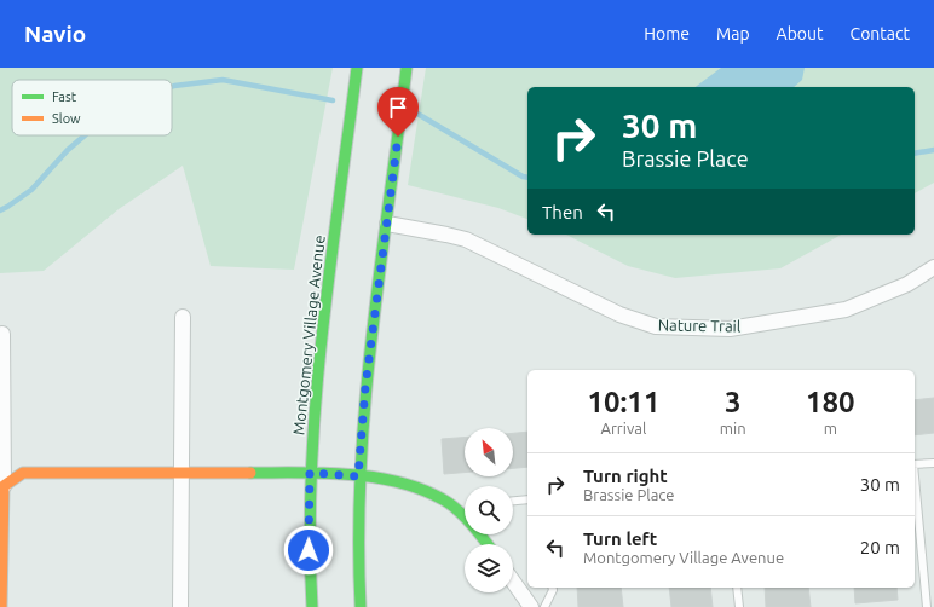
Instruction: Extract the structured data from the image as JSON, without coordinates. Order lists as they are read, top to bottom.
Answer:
{
  "streets": {
    "main road": ["Montgomery Village Avenue"],
    "street": ["Nature Trail"]
  },
  "legend": ["Fast", "Slow"],
  "north": "top left",
  "page": {
    "header": "Navio",
    "nav": [
      "Home",
      "Map",
      "About",
      "Contact"
    ],
    "turn": ["30 m", "Brassie Place"],
    "then": "Then",
    "eta": [
      "10:11",
      "Arrival",
      "3",
      "min",
      "180",
      "m"
    ],
    "list": [
      {
        "name": "Turn right",
        "note": "Brassie Place",
        "value": "30 m"
      },
      {
        "name": "Turn left",
        "note": "Montgomery Village Avenue",
        "value": "20 m"
      }
    ]
  }
}
